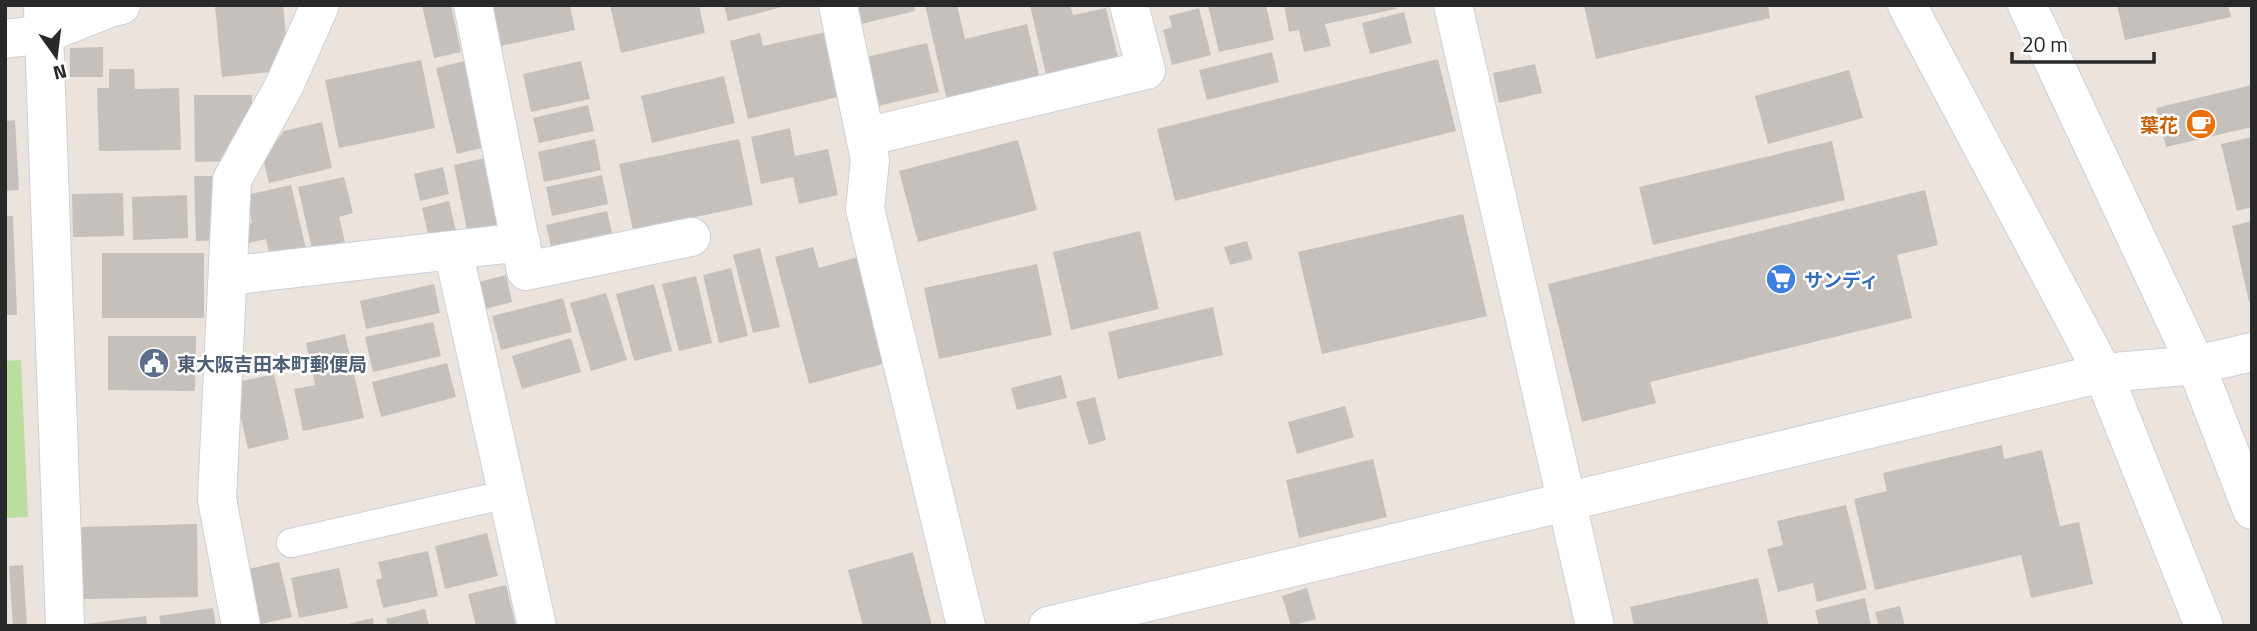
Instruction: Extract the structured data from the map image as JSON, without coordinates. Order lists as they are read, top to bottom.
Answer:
{
  "places": {
    "cafe": ["葉花"],
    "supermarket": ["サンディ"],
    "public building": ["東大阪吉田本町郵便局"]
  },
  "scale_bar": "20 m",
  "north": "bottom"
}
